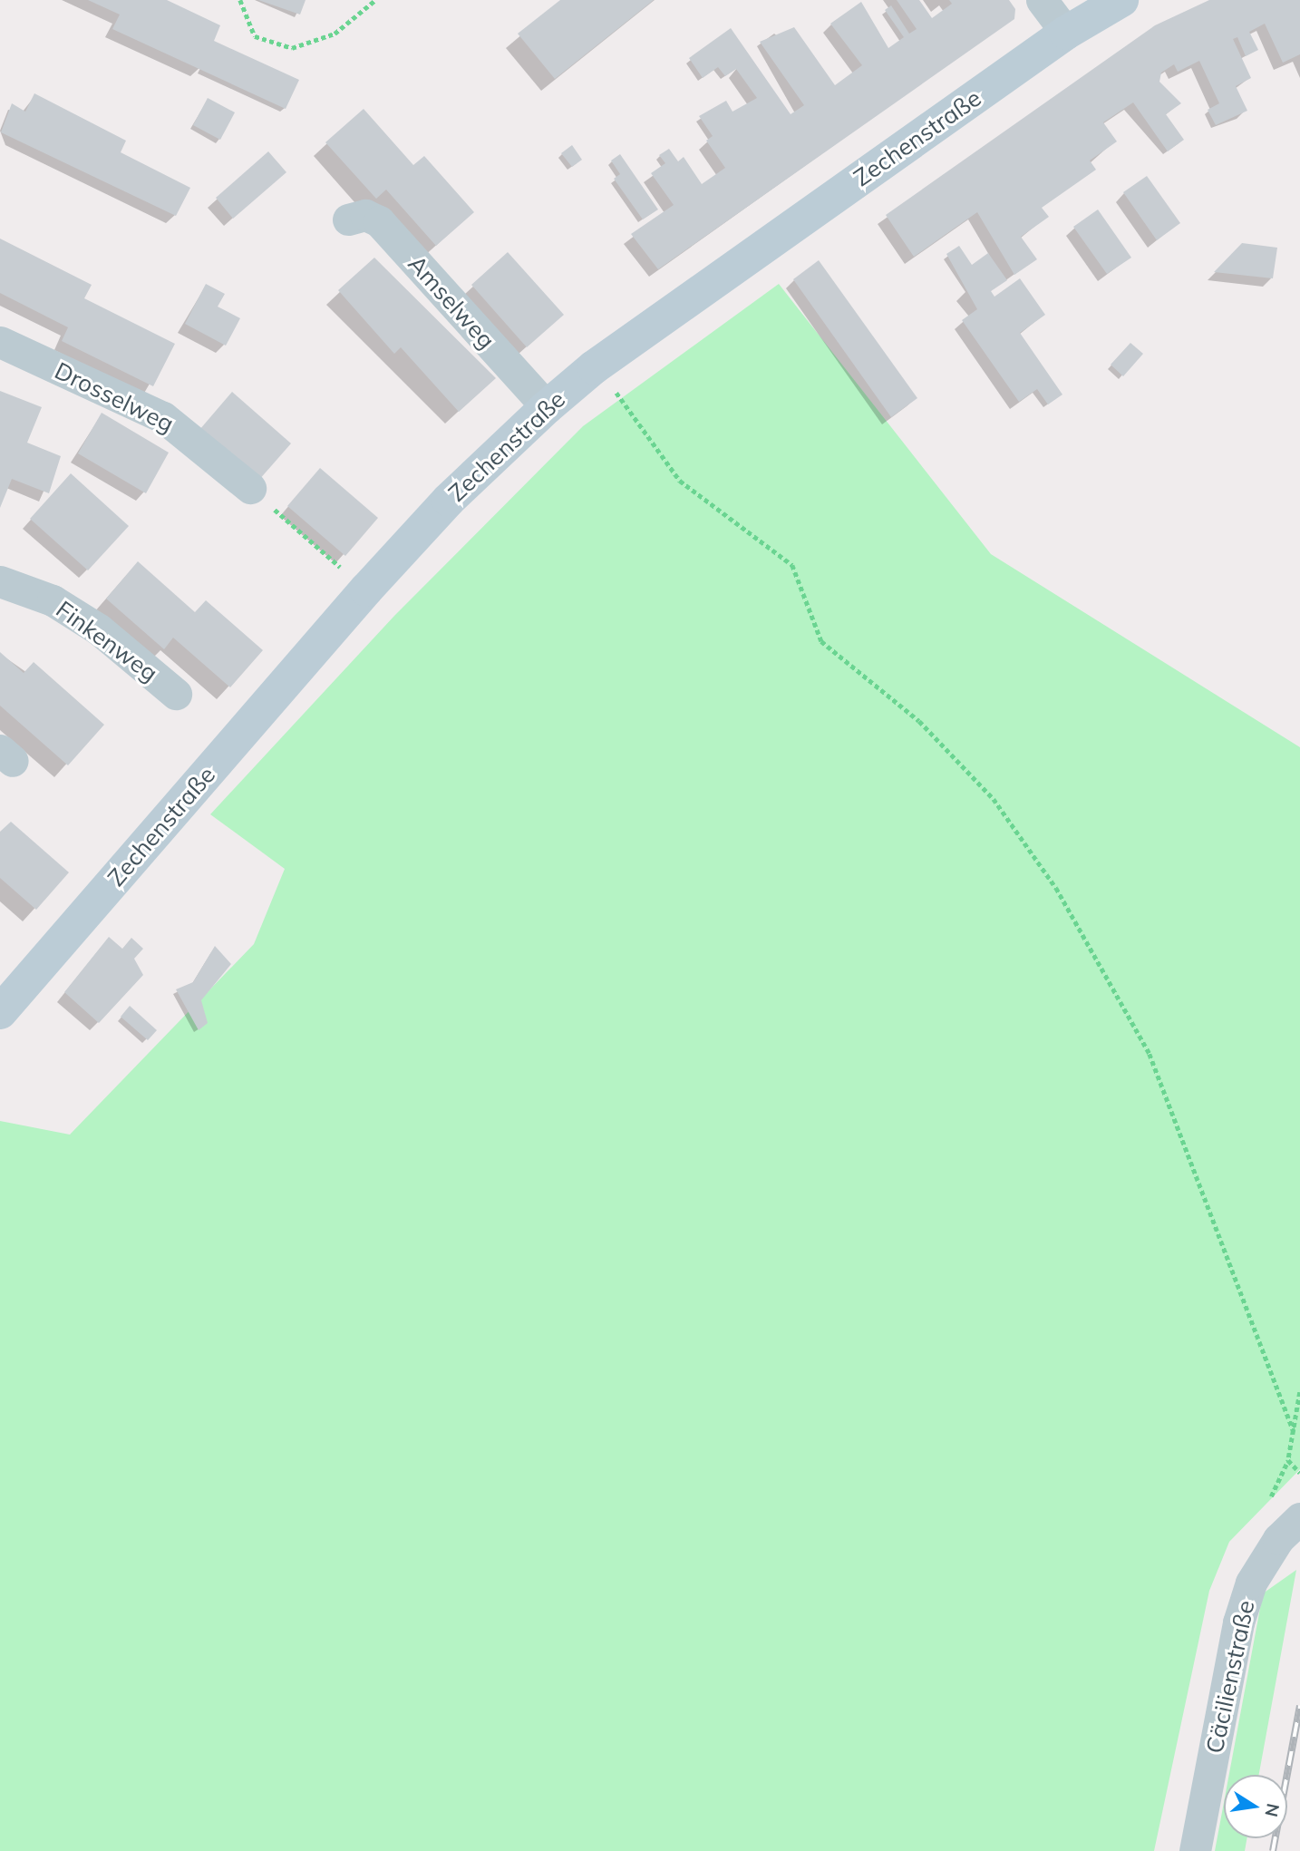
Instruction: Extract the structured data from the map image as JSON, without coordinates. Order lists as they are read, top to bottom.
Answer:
{
  "streets": {
    "main road": ["Zechenstraße"],
    "street": [
      "Amselweg",
      "Drosselweg",
      "Finkenweg",
      "Cäcilienstraße"
    ]
  },
  "crossings": [
    ["Zechenstraße", "Amselweg"]
  ],
  "north": "right"
}
